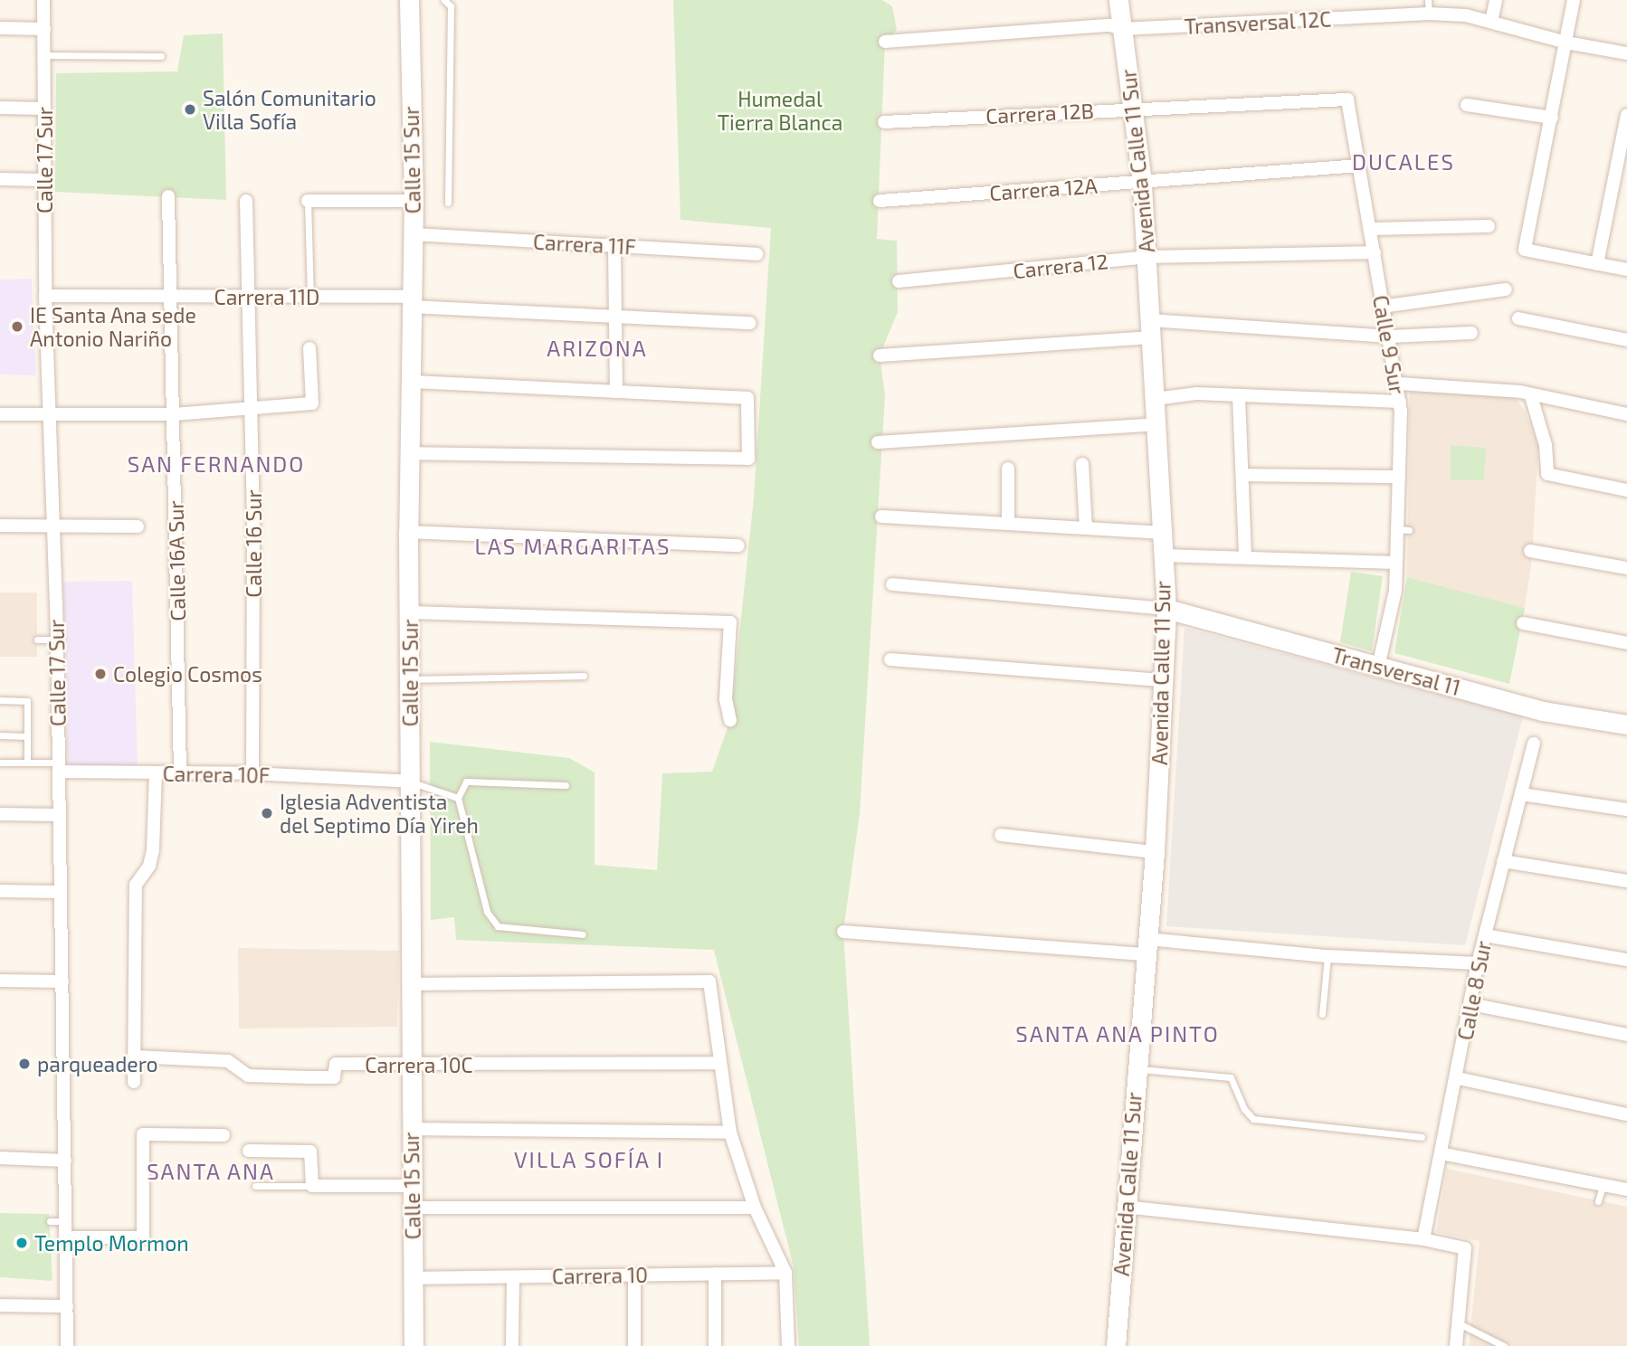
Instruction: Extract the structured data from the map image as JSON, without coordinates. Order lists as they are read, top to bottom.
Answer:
{
  "streets": {
    "street": [
      "Transversal 12C",
      "Carrera 12B",
      "Calle 17 Sur",
      "Calle 15 Sur",
      "Avenida Calle 11 Sur",
      "Carrera 12A",
      "Carrera 11F",
      "Carrera 12",
      "Carrera 11D",
      "Calle 9 Sur",
      "Calle 16 Sur",
      "Calle 16A Sur",
      "Transversal 11",
      "Carrera 10F",
      "Calle 8 Sur",
      "Carrera 10C",
      "Carrera 10"
    ]
  },
  "crossings": [
    ["Transversal 12C", "Avenida Calle 11 Sur"],
    ["Carrera 12B", "Avenida Calle 11 Sur"],
    ["Carrera 12B", "Calle 9 Sur"],
    ["Calle 17 Sur", "Carrera 11D"],
    ["Calle 17 Sur", "Carrera 10F"],
    ["Calle 15 Sur", "Carrera 11F"],
    ["Calle 15 Sur", "Carrera 11D"],
    ["Calle 15 Sur", "Carrera 10F"],
    ["Calle 15 Sur", "Carrera 10C"],
    ["Calle 15 Sur", "Carrera 10"],
    ["Avenida Calle 11 Sur", "Carrera 12A"],
    ["Avenida Calle 11 Sur", "Carrera 12"],
    ["Avenida Calle 11 Sur", "Transversal 11"],
    ["Carrera 12A", "Calle 9 Sur"],
    ["Carrera 12", "Calle 9 Sur"],
    ["Carrera 11D", "Calle 16 Sur"],
    ["Carrera 11D", "Calle 16A Sur"],
    ["Calle 9 Sur", "Transversal 11"],
    ["Calle 16 Sur", "Carrera 10F"],
    ["Calle 16A Sur", "Carrera 10F"]
  ],
  "districts": [
    "DUCALES",
    "ARIZONA",
    "SAN FERNANDO",
    "LAS MARGARITAS",
    "SANTA ANA PINTO",
    "VILLA SOFÍA I",
    "SANTA ANA"
  ],
  "parks": ["Humedal Tierra Blanca"],
  "places": [
    "Salón Comunitario Villa Sofía",
    "IE Santa Ana sede Antonio Nariño",
    "Colegio Cosmos",
    "Iglesia Adventista del Septimo Día Yireh",
    "parqueadero",
    "Templo Mormon"
  ]
}
